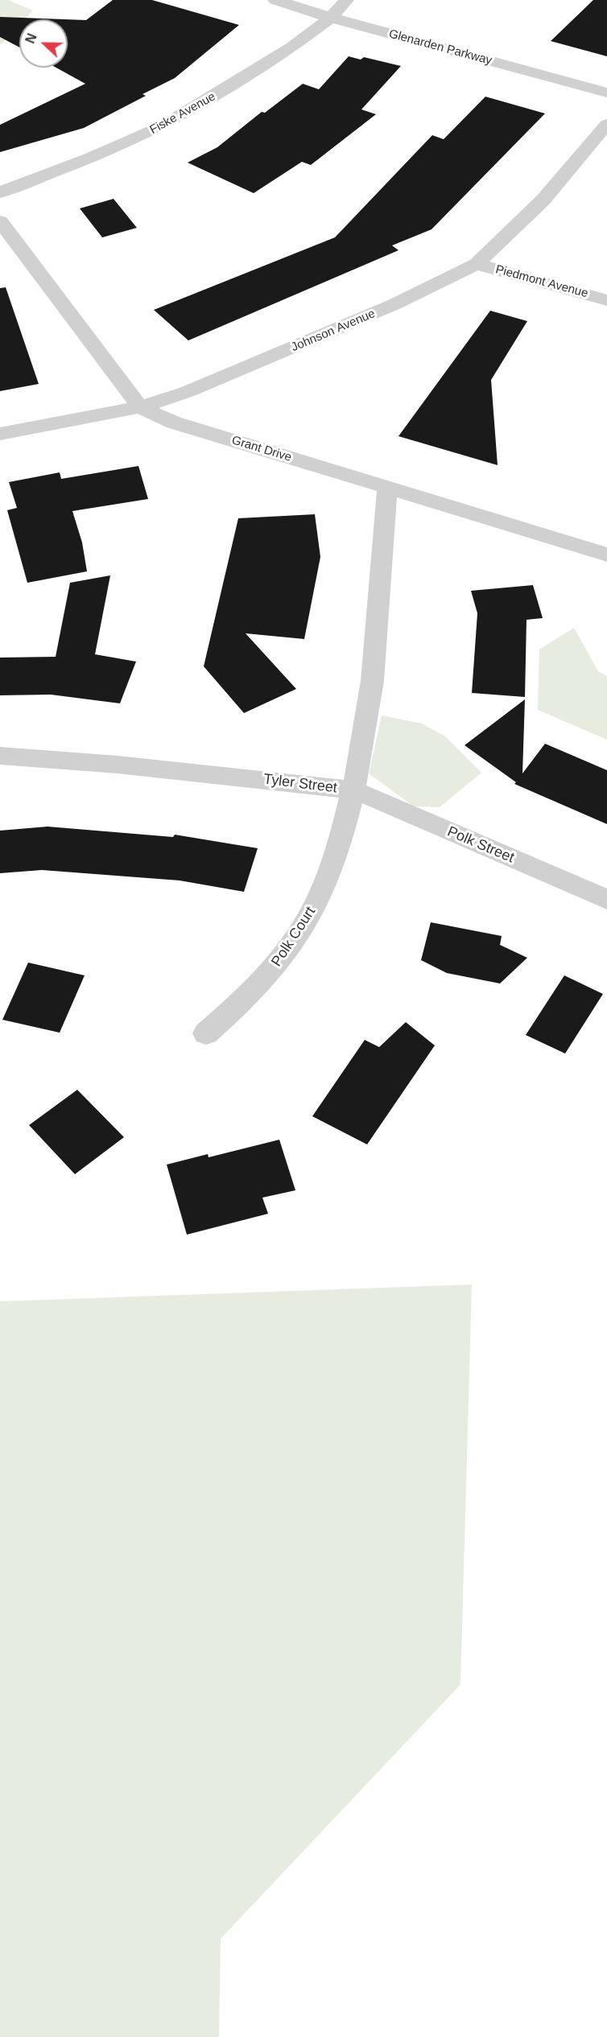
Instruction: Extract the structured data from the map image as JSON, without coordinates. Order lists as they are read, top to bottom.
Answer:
{
  "streets": {
    "street": [
      "Glenarden Parkway",
      "Fiske Avenue",
      "Piedmont Avenue",
      "Johnson Avenue",
      "Grant Drive",
      "Tyler Street",
      "Polk Street",
      "Polk Court"
    ]
  },
  "crossings": [
    ["Glenarden Parkway", "Fiske Avenue"],
    ["Piedmont Avenue", "Johnson Avenue"],
    ["Johnson Avenue", "Grant Drive"],
    ["Grant Drive", "Tyler Street"],
    ["Tyler Street", "Polk Street"],
    ["Tyler Street", "Polk Court"],
    ["Polk Street", "Polk Court"]
  ],
  "north": "left"
}
